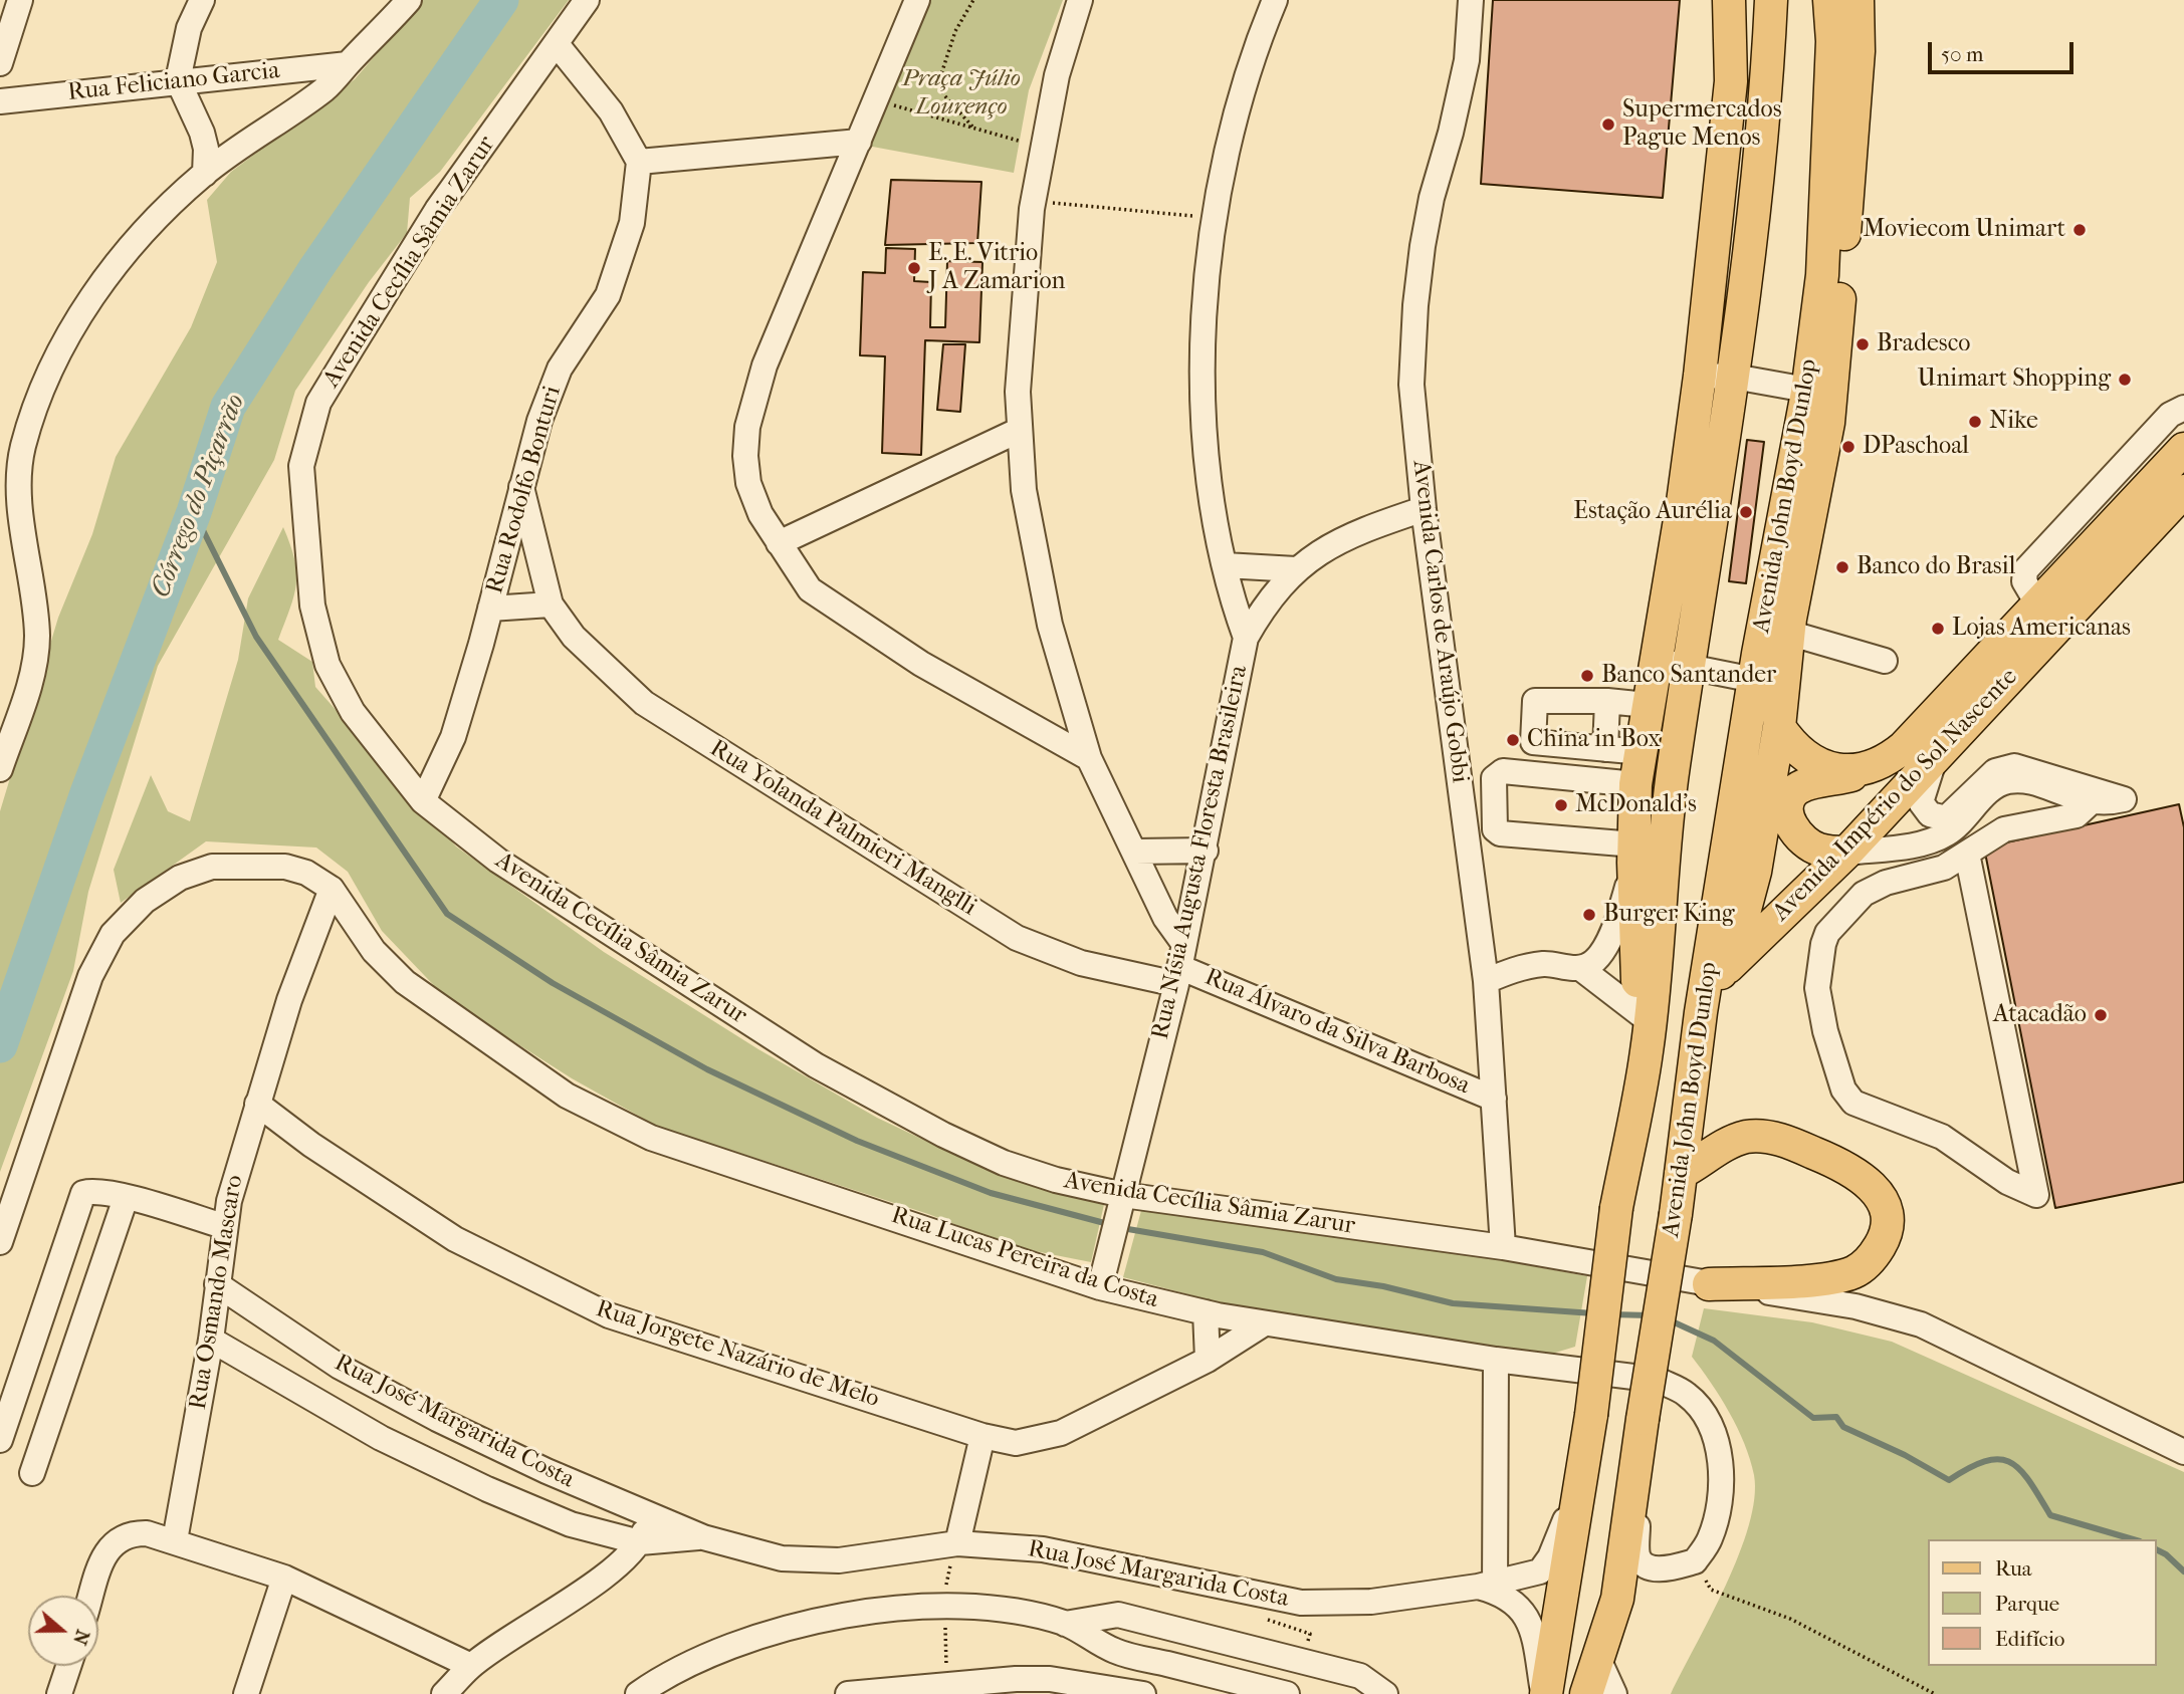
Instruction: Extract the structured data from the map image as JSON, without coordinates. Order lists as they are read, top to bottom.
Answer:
{
  "streets": {
    "main road": ["Avenida John Boyd Dunlop", "Avenida Império do Sol Nascente"],
    "street": [
      "Rua Feliciano Garcia",
      "Avenida Cecília Sâmia Zarur",
      "Rua Rodolfo Bonturi",
      "Avenida Carlos de Araújo Gobbi",
      "Rua Yolanda Palmieri Manglli",
      "Rua Nísia Augusta Floresta Brasileira",
      "Rua Álvaro da Silva Barbosa",
      "Rua Lucas Pereira da Costa",
      "Rua Osmando Mascaro",
      "Rua Jorgete Nazário de Melo",
      "Rua José Margarida Costa"
    ]
  },
  "crossings": [
    ["Avenida Cecília Sâmia Zarur", "Rua Rodolfo Bonturi"],
    ["Avenida Cecília Sâmia Zarur", "Avenida Carlos de Araújo Gobbi"],
    ["Avenida Cecília Sâmia Zarur", "Rua Nísia Augusta Floresta Brasileira"],
    ["Rua Rodolfo Bonturi", "Rua Yolanda Palmieri Manglli"],
    ["Avenida John Boyd Dunlop", "Avenida Império do Sol Nascente"],
    ["Avenida John Boyd Dunlop", "Rua José Margarida Costa"],
    ["Avenida Carlos de Araújo Gobbi", "Rua Nísia Augusta Floresta Brasileira"],
    ["Avenida Carlos de Araújo Gobbi", "Rua Álvaro da Silva Barbosa"],
    ["Rua Yolanda Palmieri Manglli", "Rua Nísia Augusta Floresta Brasileira"],
    ["Rua Yolanda Palmieri Manglli", "Rua Álvaro da Silva Barbosa"],
    ["Rua Nísia Augusta Floresta Brasileira", "Rua Álvaro da Silva Barbosa"],
    ["Rua Nísia Augusta Floresta Brasileira", "Rua Lucas Pereira da Costa"],
    ["Rua Lucas Pereira da Costa", "Rua Osmando Mascaro"],
    ["Rua Lucas Pereira da Costa", "Rua Jorgete Nazário de Melo"],
    ["Rua Osmando Mascaro", "Rua Jorgete Nazário de Melo"],
    ["Rua Osmando Mascaro", "Rua José Margarida Costa"]
  ],
  "water": ["Córrego do Piçarrão"],
  "parks": ["Praça Júlio Lourenço"],
  "places": [
    "Supermercados Pague Menos",
    "Moviecom Unimart",
    "E. E. Vitrio J A Zamarion",
    "Bradesco",
    "Unimart Shopping",
    "Nike",
    "DPaschoal",
    "Estação Aurélia",
    "Banco do Brasil",
    "Lojas Americanas",
    "Banco Santander",
    "China in Box",
    "McDonald's",
    "Burger King",
    "Atacadão"
  ],
  "legend": ["Rua", "Parque", "Edifício"],
  "scale_bar": "50 m",
  "north": "right"
}
